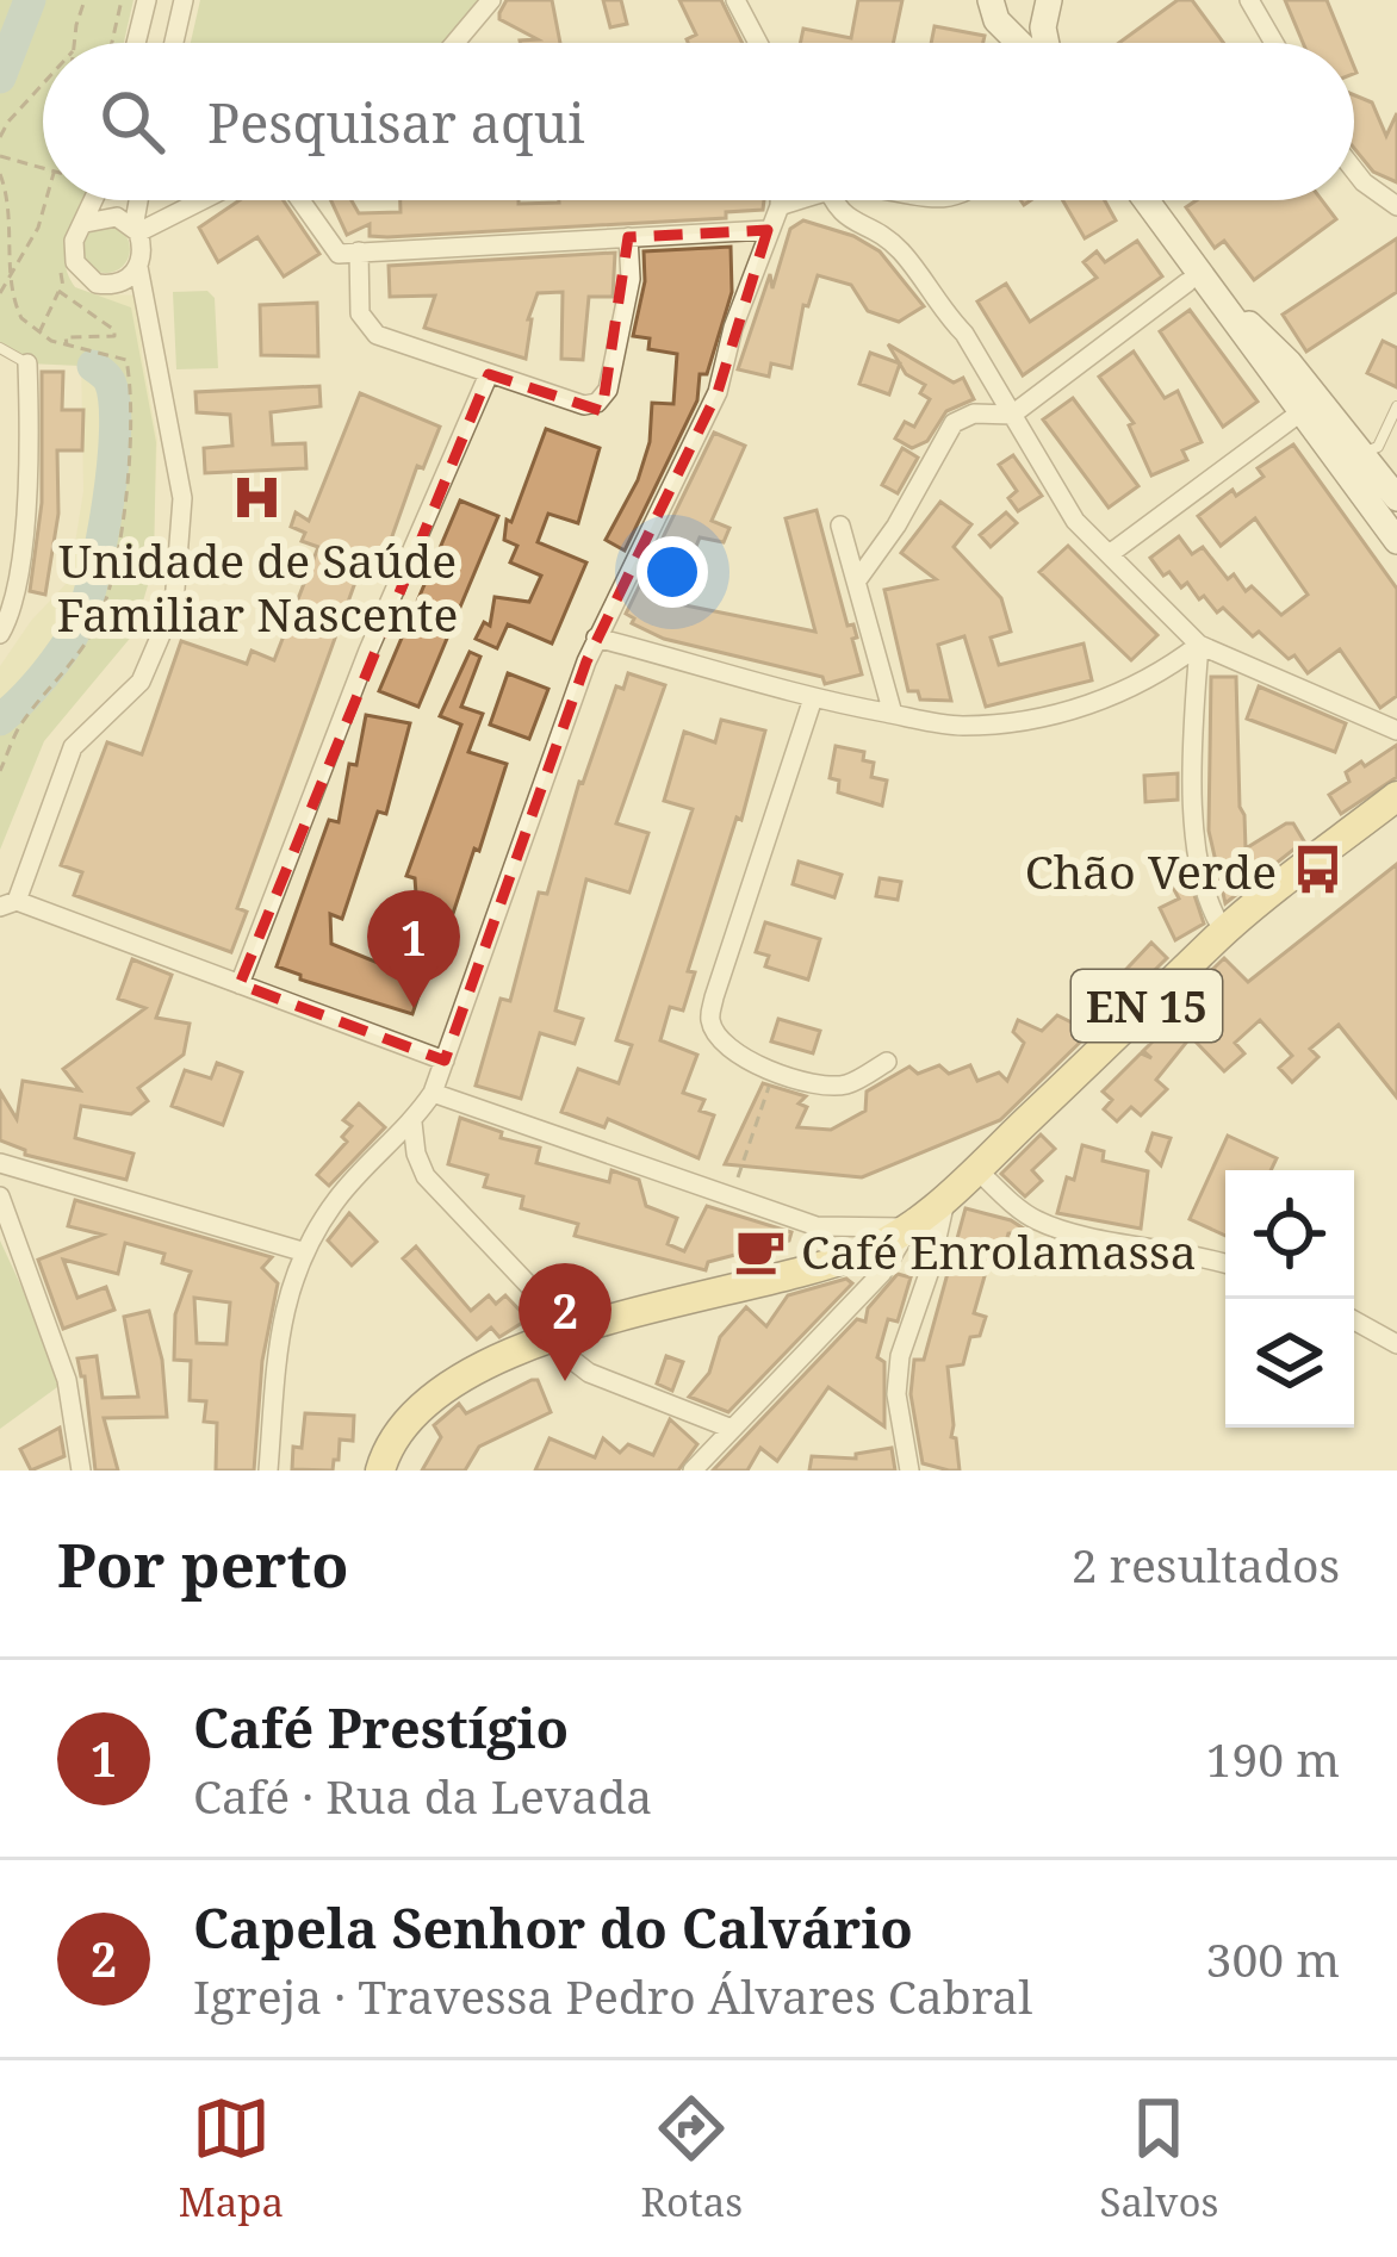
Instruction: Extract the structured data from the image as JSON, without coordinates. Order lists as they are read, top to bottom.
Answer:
{
  "streets": {
    "main road": ["EN 15"]
  },
  "places": {
    "hospital": ["Unidade de Saúde Familiar Nascente"],
    "bus stop": ["Chão Verde"],
    "cafe": ["Café Enrolamassa"]
  },
  "page": {
    "search": "Pesquisar aqui",
    "pins": ["1", "2"],
    "heading": ["Por perto", "2 resultados"],
    "list": [
      {
        "mark": "1",
        "name": "Café Prestígio",
        "note": "Café · Rua da Levada",
        "value": "190 m"
      },
      {
        "mark": "2",
        "name": "Capela Senhor do Calvário",
        "note": "Igreja · Travessa Pedro Álvares Cabral",
        "value": "300 m"
      }
    ],
    "nav": ["Mapa", "Rotas", "Salvos"]
  }
}
